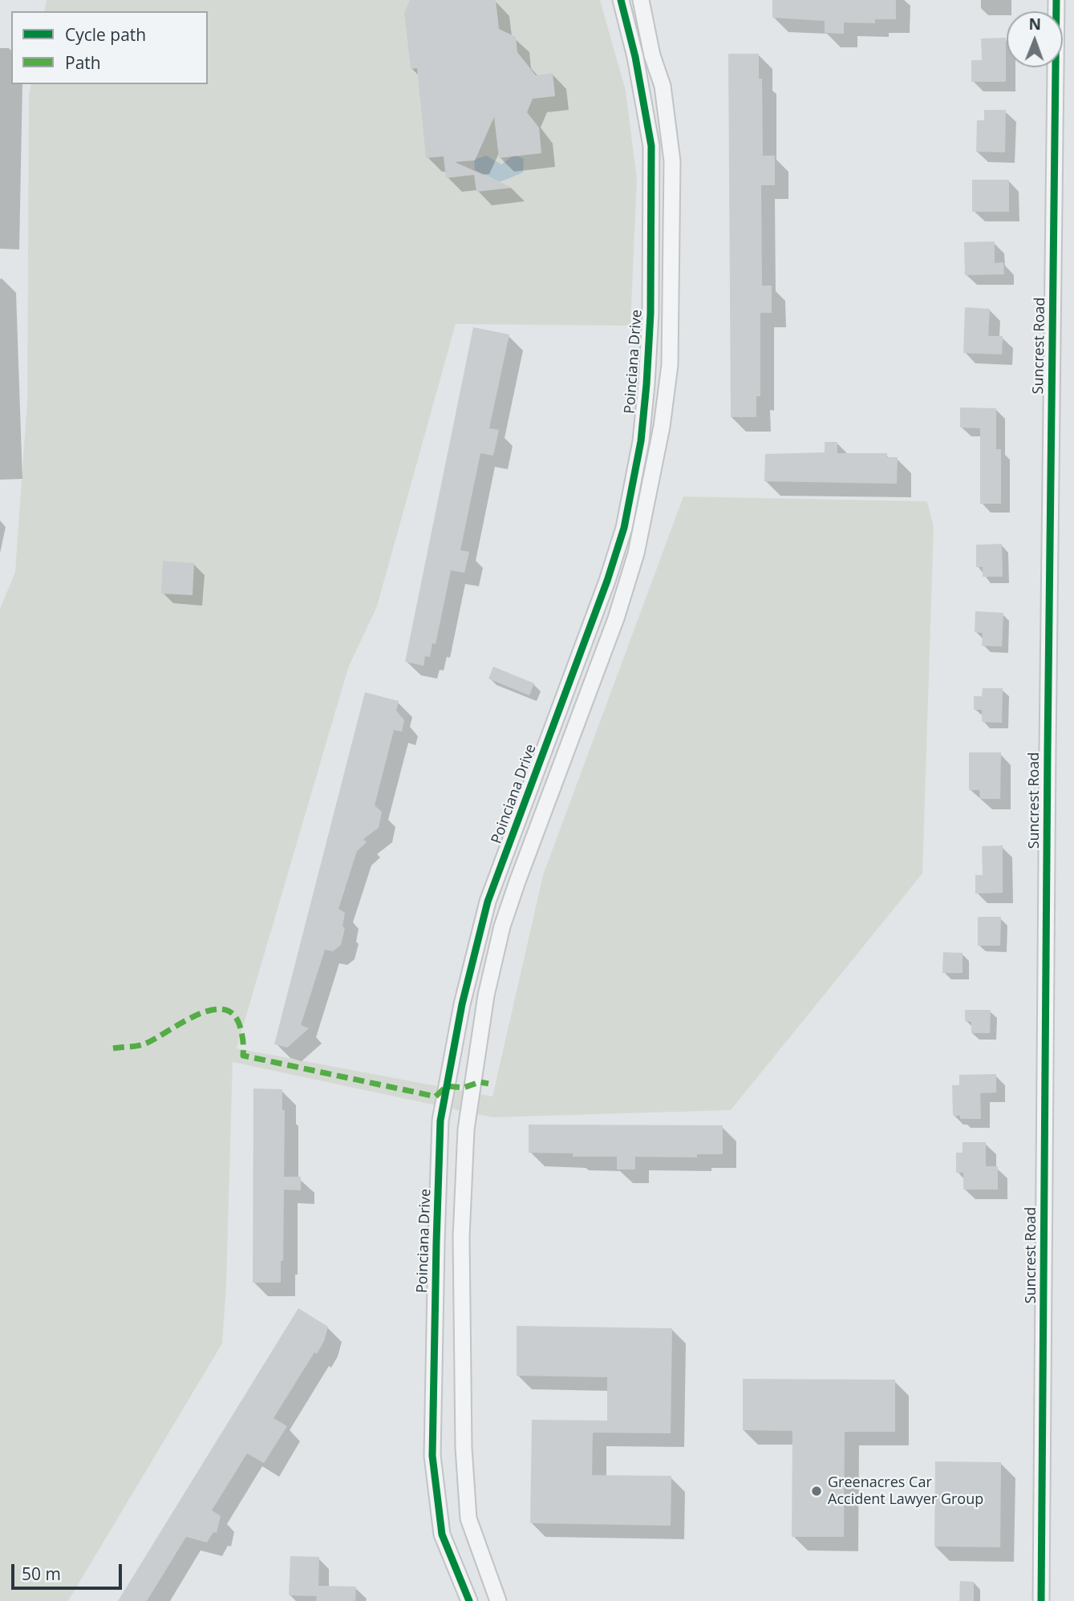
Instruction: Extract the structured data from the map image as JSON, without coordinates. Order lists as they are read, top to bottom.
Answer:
{
  "streets": {
    "street": ["Suncrest Road", "Poinciana Drive"]
  },
  "places": ["Greenacres Car Accident Lawyer Group"],
  "legend": ["Cycle path", "Path"],
  "scale_bar": "50 m",
  "north": "top"
}
